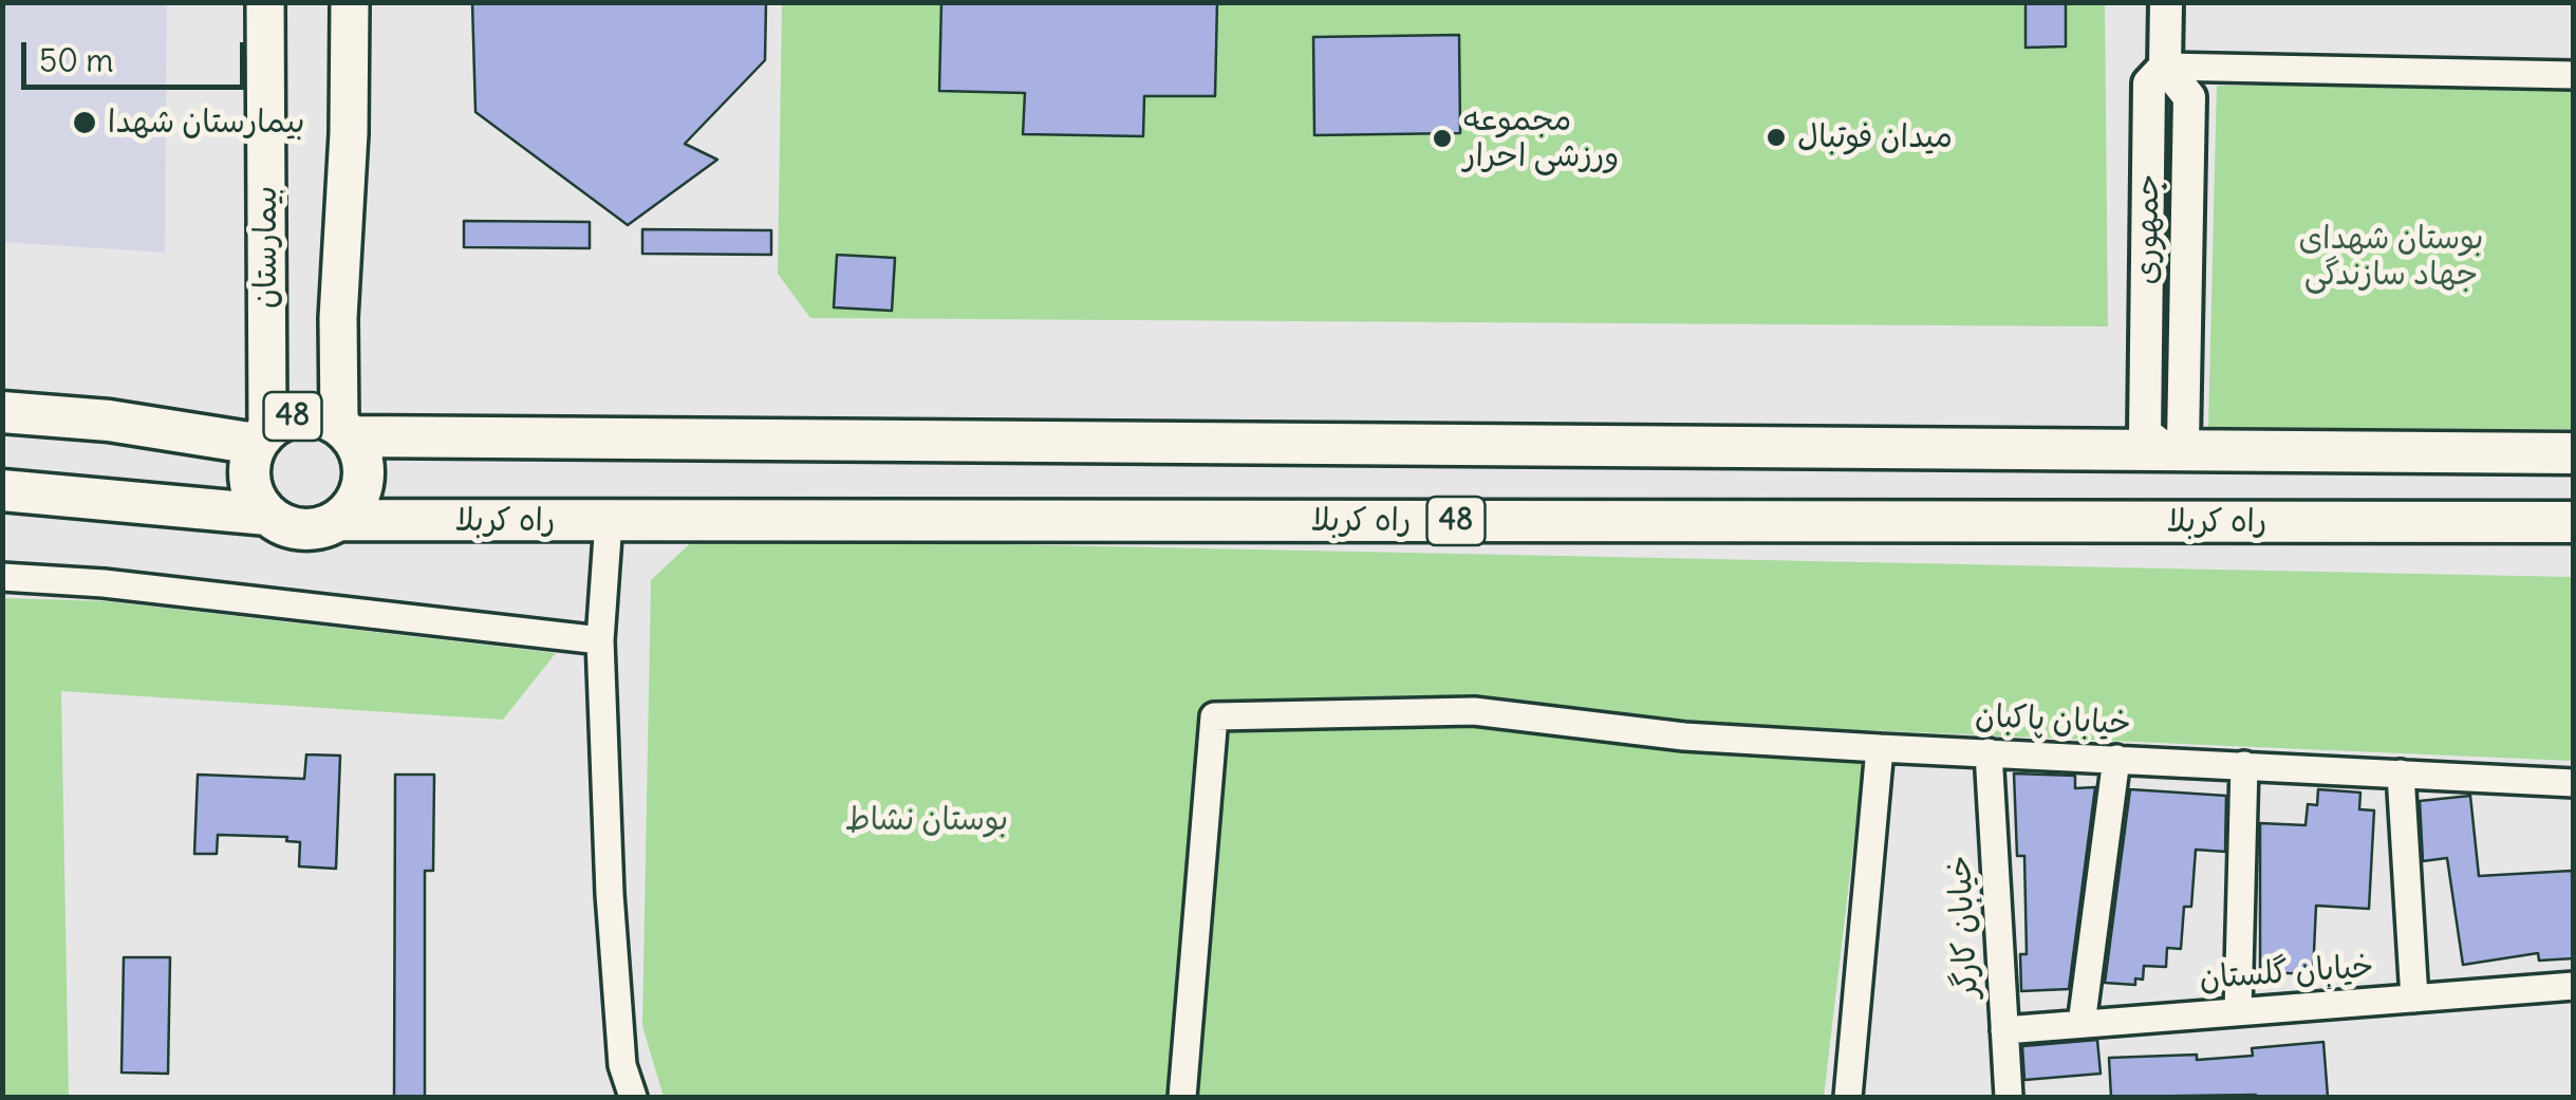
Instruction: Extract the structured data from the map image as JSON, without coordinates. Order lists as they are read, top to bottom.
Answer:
{
  "streets": {
    "main road": ["بیمارستان", "48", "راه کربلا"],
    "street": [
      "جمهوری",
      "خیابان پاکبان",
      "خیابان کارگر",
      "خیابان گلستان"
    ]
  },
  "crossings": [
    ["جمهوری", "48"],
    ["بیمارستان", "48"],
    ["بیمارستان", "راه کربلا"],
    ["48", "راه کربلا"],
    ["خیابان پاکبان", "خیابان کارگر"],
    ["خیابان کارگر", "خیابان گلستان"]
  ],
  "parks": ["بوستان شهدای جهاد سازندگی", "بوستان نشاط"],
  "places": ["بیمارستان شهدا", "میدان فوتبال", "مجموعه ورزشی احرار"],
  "scale_bar": "50 m"
}
